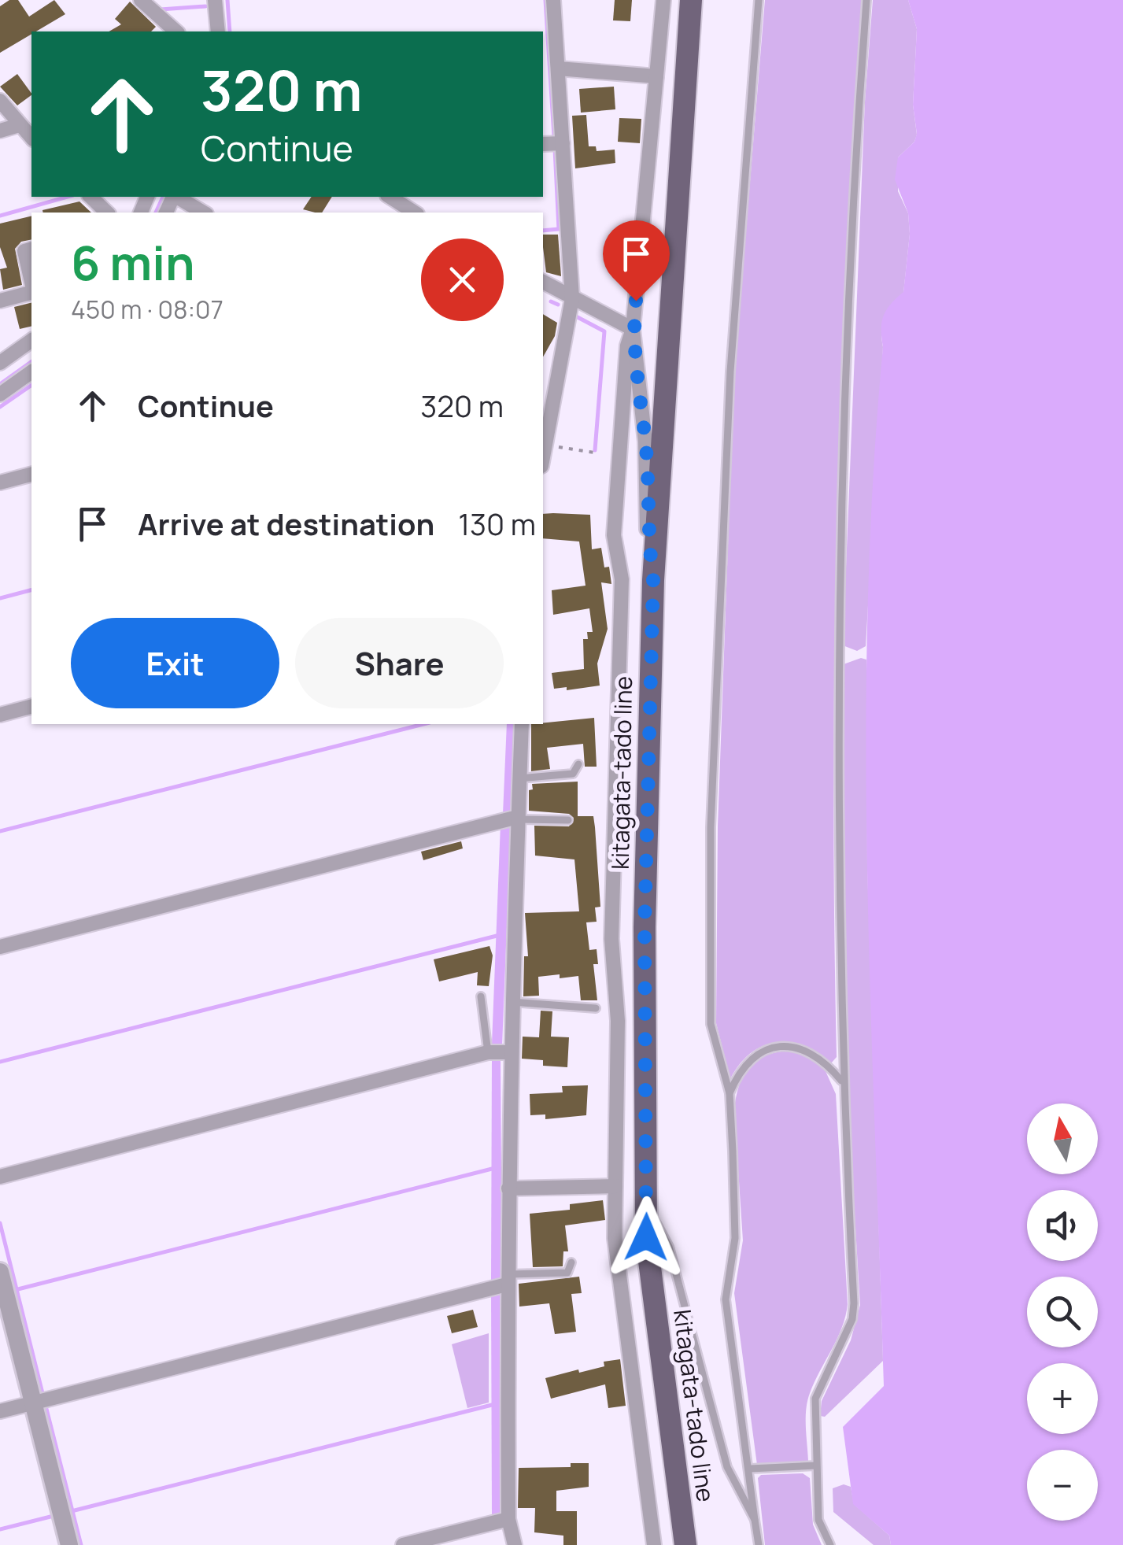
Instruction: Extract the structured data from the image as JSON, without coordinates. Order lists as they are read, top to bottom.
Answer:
{
  "streets": {
    "main road": ["kitagata-tado line"]
  },
  "north": "top",
  "page": {
    "turn": ["320 m", "Continue"],
    "heading": ["6 min", "450 m · 08:07"],
    "list": [
      {
        "name": "Continue",
        "value": "320 m"
      },
      {
        "name": "Arrive at destination",
        "value": "130 m"
      }
    ],
    "buttons": ["Exit", "Share"],
    "map_buttons": ["+", "−"]
  }
}
